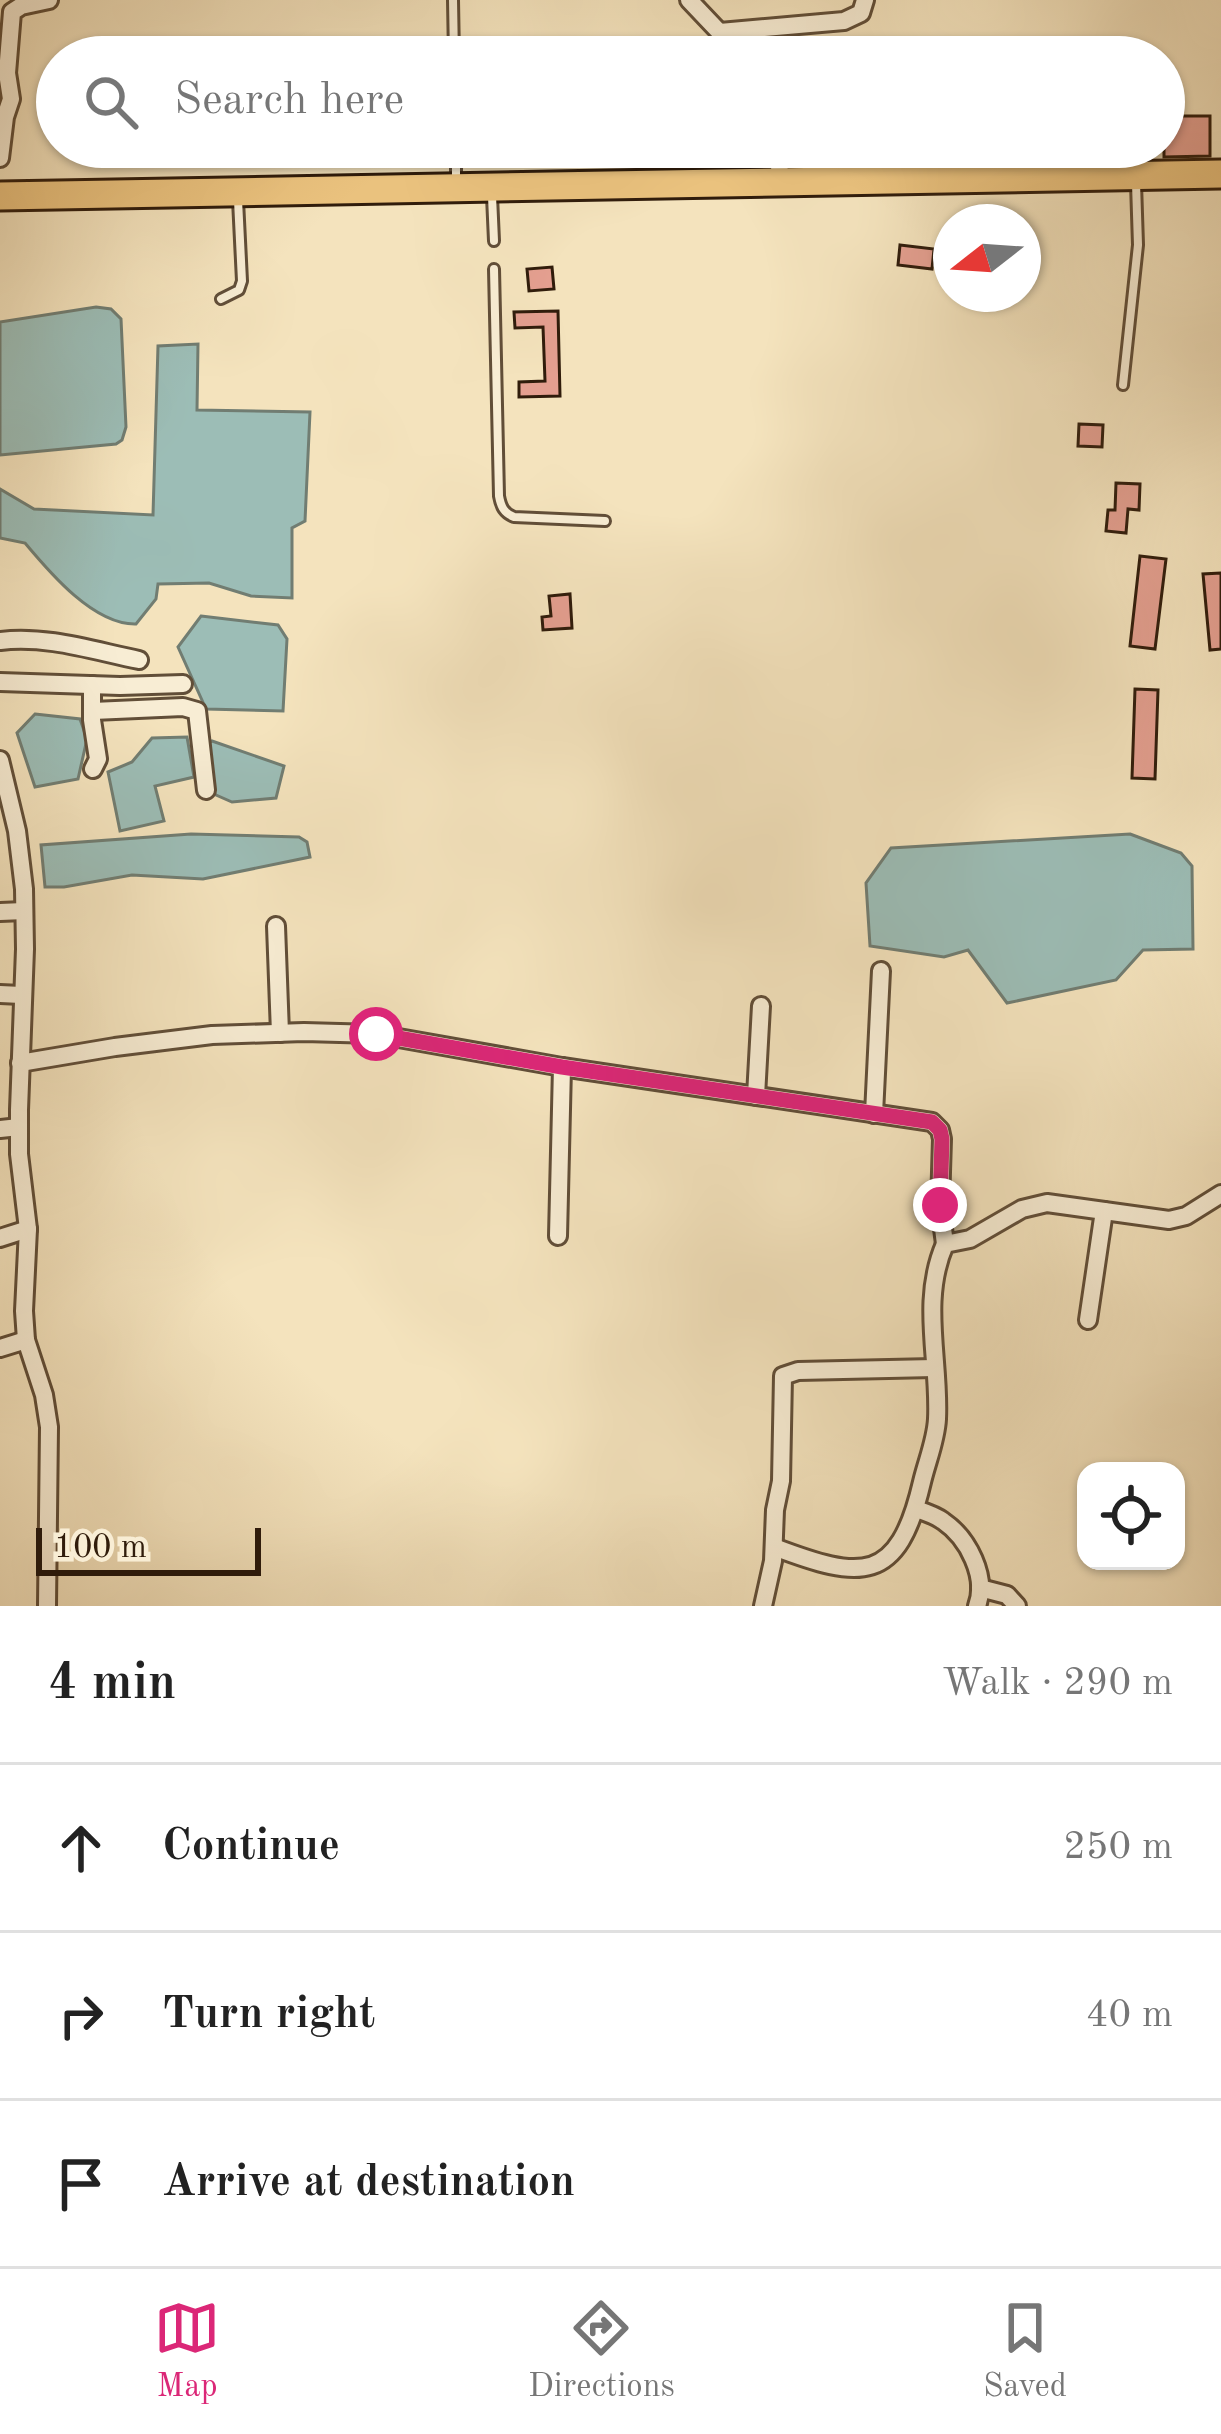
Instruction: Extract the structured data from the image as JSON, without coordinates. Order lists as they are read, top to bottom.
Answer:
{
  "scale_bar": "100 m",
  "north": "left",
  "page": {
    "search": "Search here",
    "scale": "100 m",
    "heading": ["4 min", "Walk · 290 m"],
    "list": [
      ["Continue", "250 m"],
      ["Turn right", "40 m"],
      "Arrive at destination"
    ],
    "nav": ["Map", "Directions", "Saved"]
  }
}
